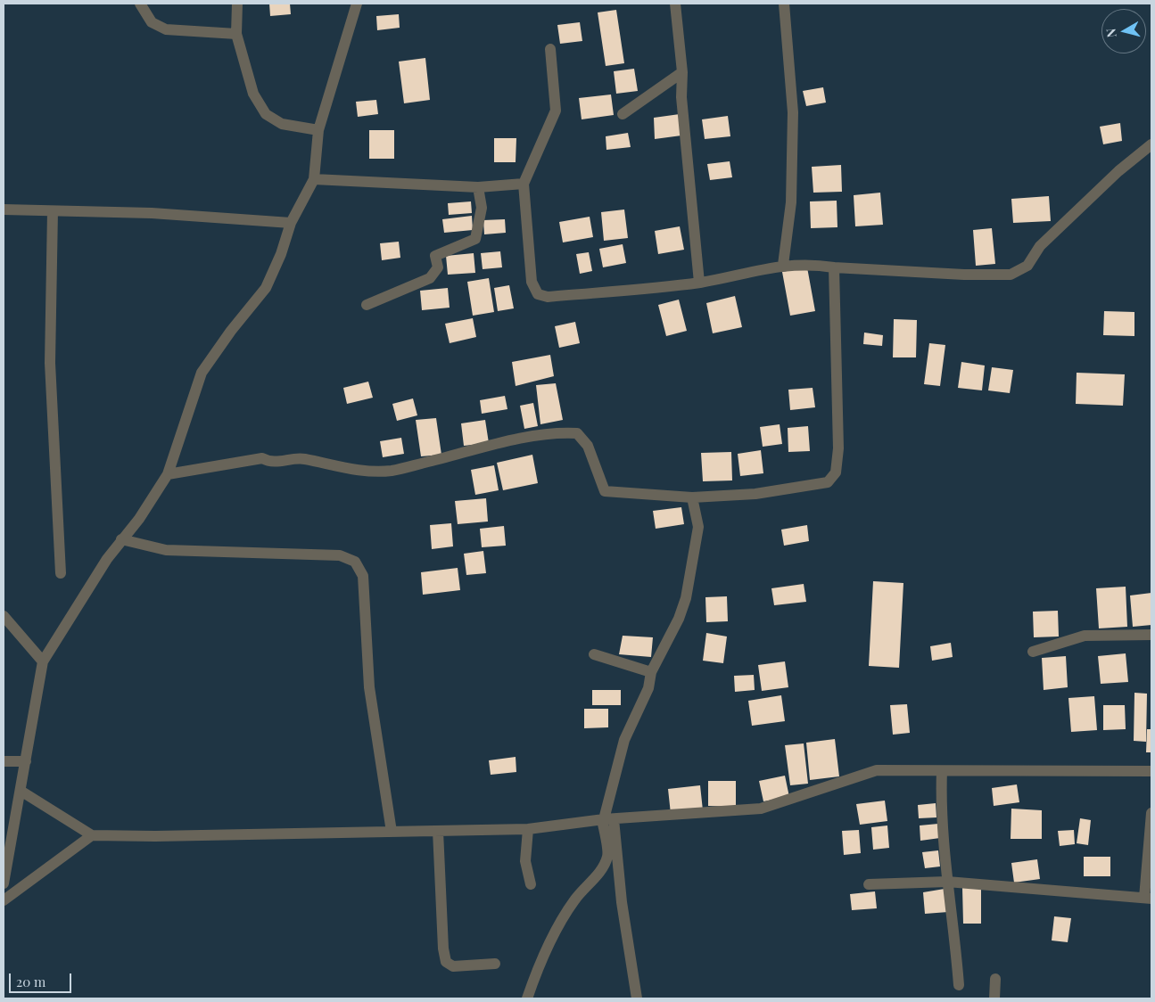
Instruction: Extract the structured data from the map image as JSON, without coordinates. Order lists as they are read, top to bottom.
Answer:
{
  "scale_bar": "20 m",
  "north": "left"
}
